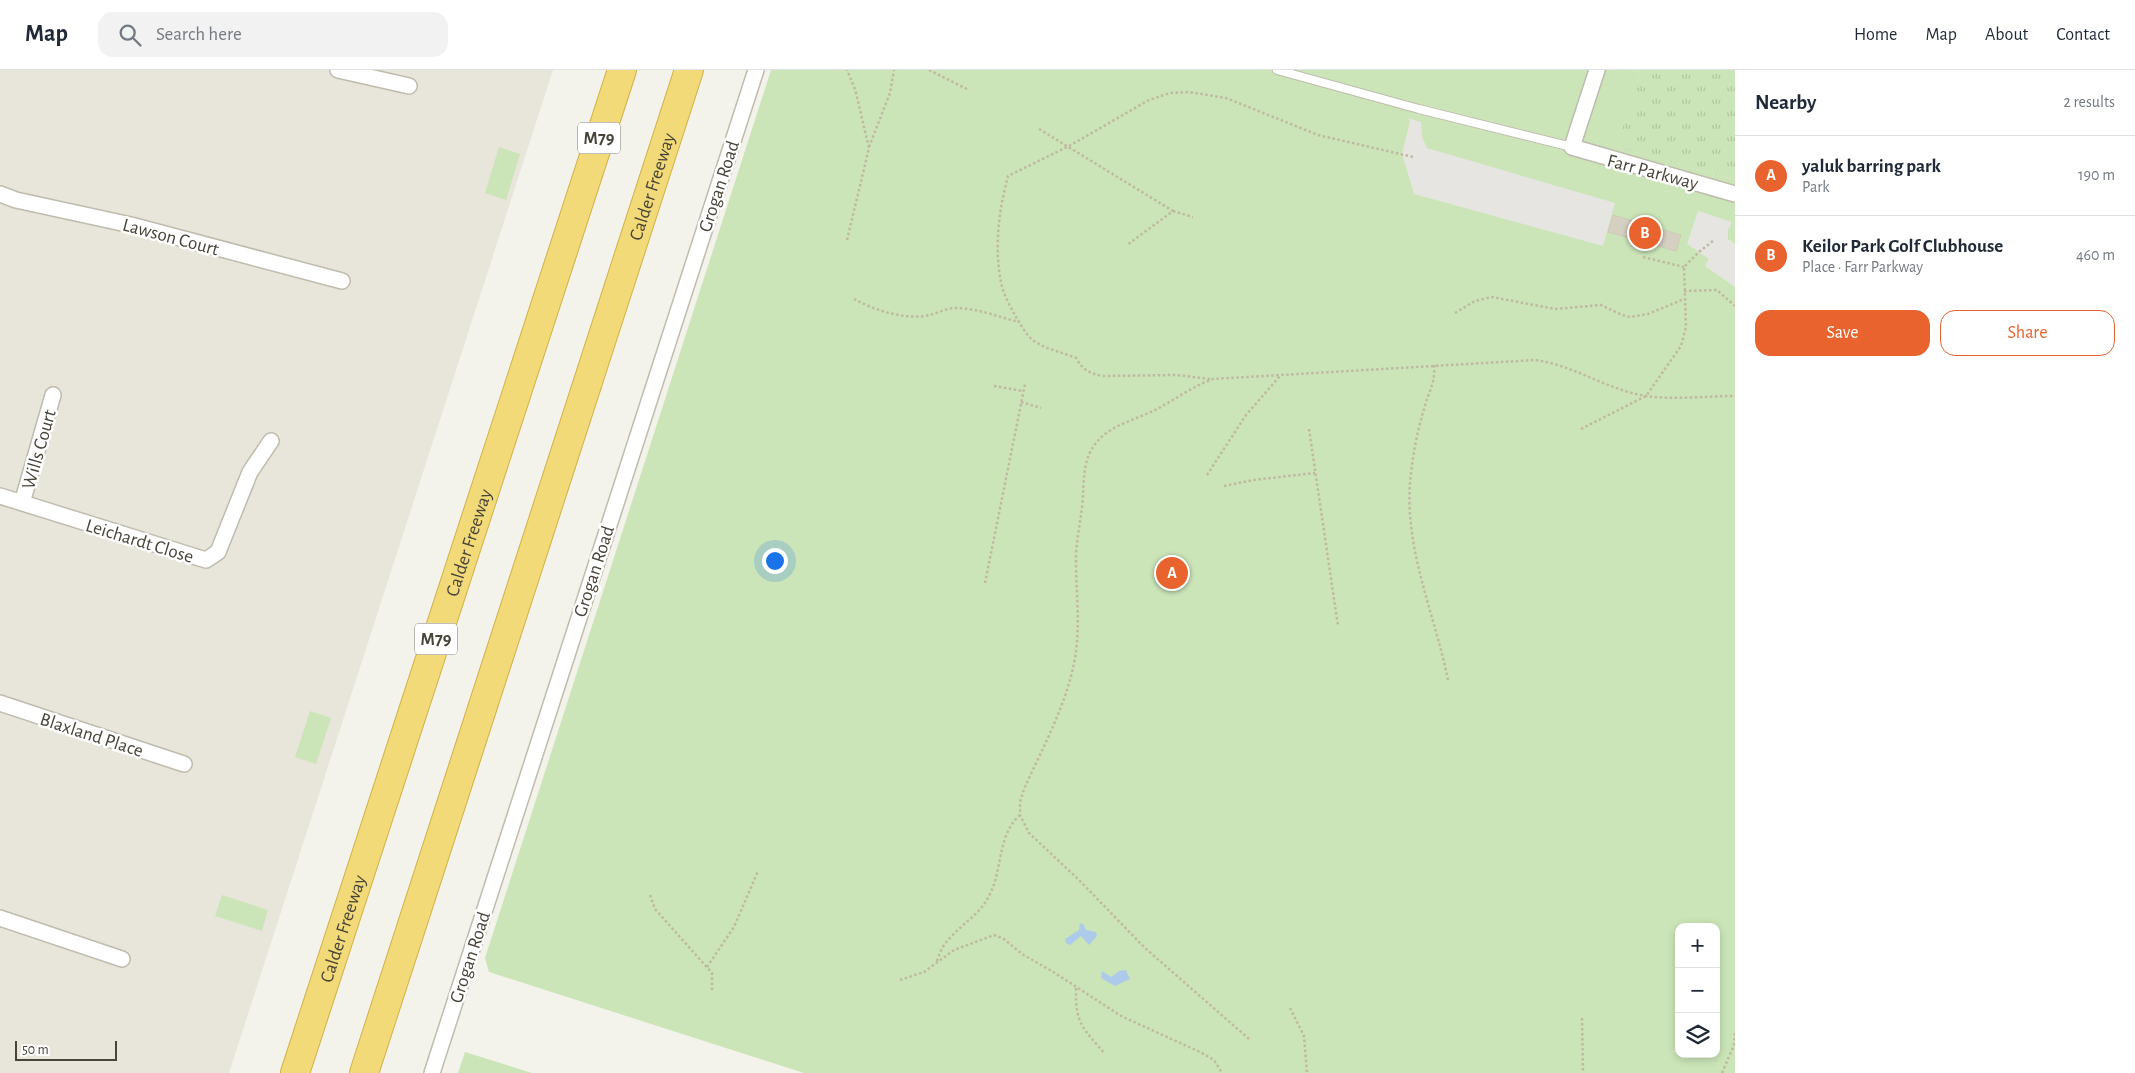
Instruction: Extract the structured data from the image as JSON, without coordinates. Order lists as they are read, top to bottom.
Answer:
{
  "streets": {
    "highway": ["M79", "Calder Freeway"],
    "street": [
      "Farr Parkway",
      "Grogan Road",
      "Lawson Court",
      "Wills Court",
      "Leichardt Close",
      "Blaxland Place"
    ]
  },
  "crossings": [
    ["Wills Court", "Leichardt Close"]
  ],
  "scale_bar": "50 m",
  "page": {
    "header": "Map",
    "search": "Search here",
    "nav": [
      "Home",
      "Map",
      "About",
      "Contact"
    ],
    "heading": ["Nearby", "2 results"],
    "list": [
      {
        "mark": "A",
        "name": "yaluk barring park",
        "note": "Park",
        "value": "190 m"
      },
      {
        "mark": "B",
        "name": "Keilor Park Golf Clubhouse",
        "note": "Place · Farr Parkway",
        "value": "460 m"
      }
    ],
    "pins": ["B", "A"],
    "buttons": ["Save", "Share"],
    "map_buttons": ["+", "−"],
    "scale": "50 m"
  }
}
